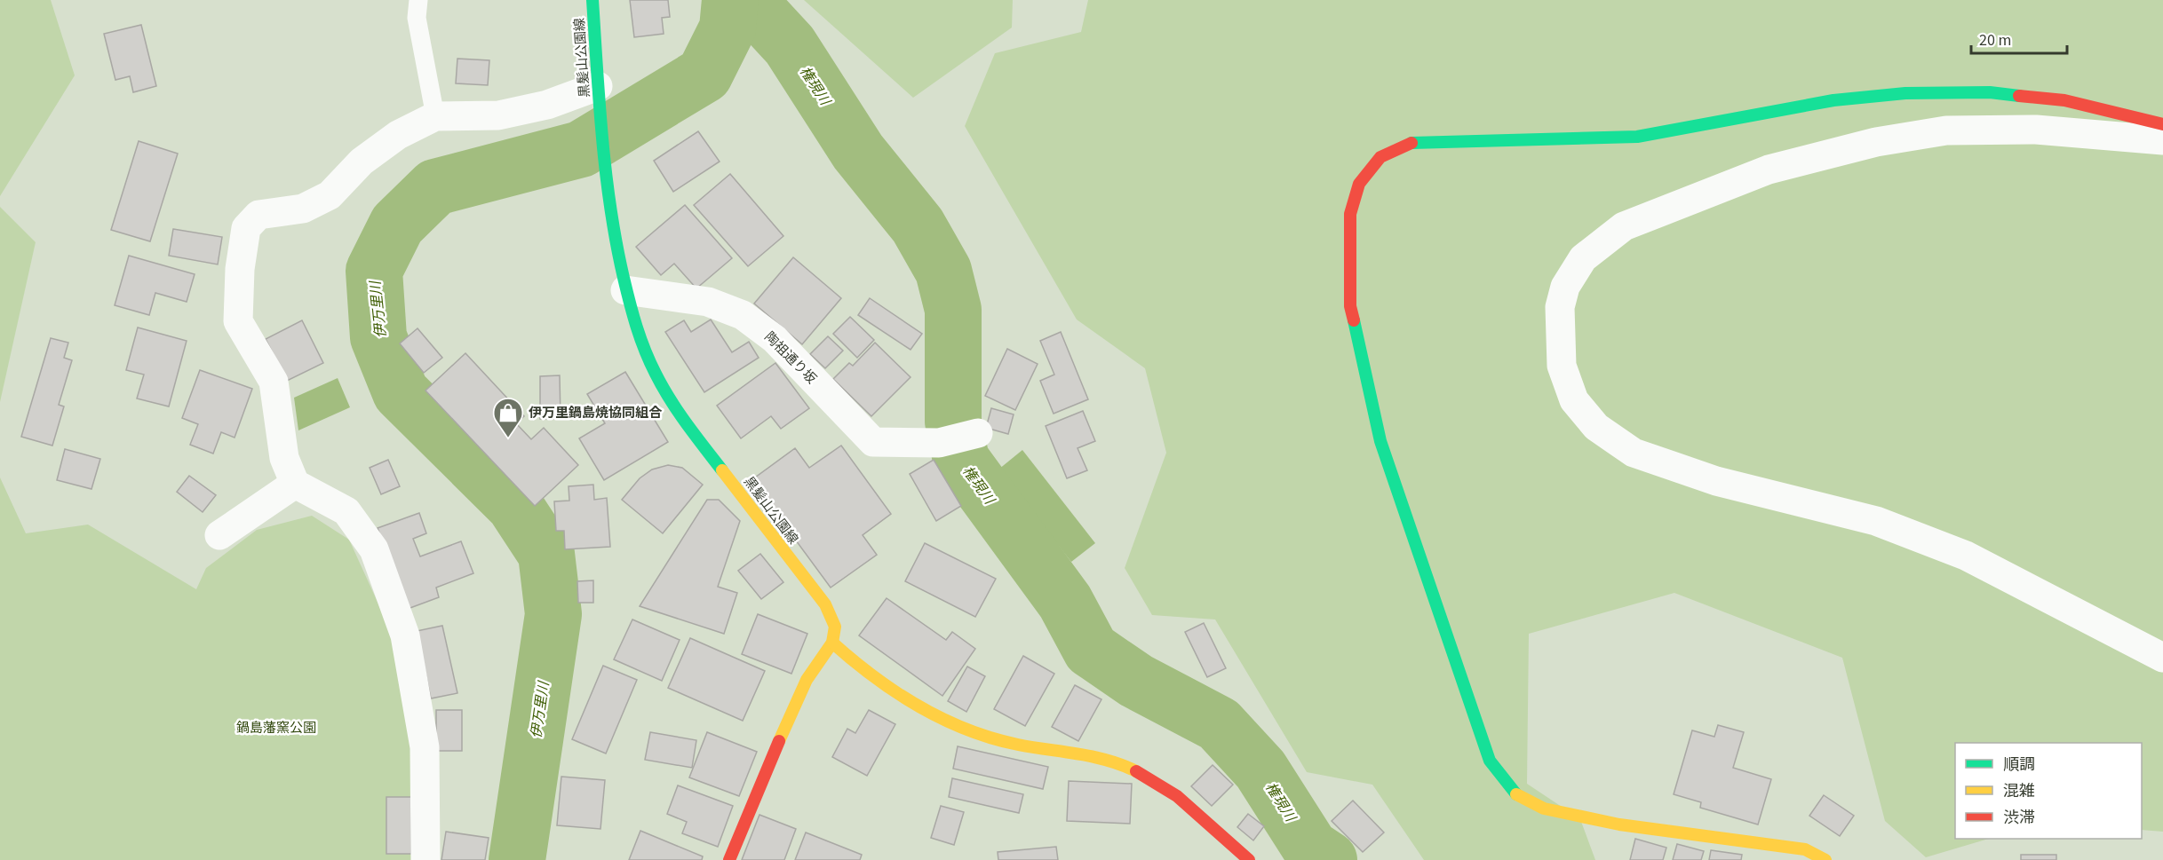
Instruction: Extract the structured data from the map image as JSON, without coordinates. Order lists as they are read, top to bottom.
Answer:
{
  "streets": {
    "street": ["黒髪山公園線", "陶祖通り坂"]
  },
  "crossings": [
    ["黒髪山公園線", "陶祖通り坂"]
  ],
  "water": ["権現川", "伊万里川"],
  "parks": ["鍋島藩窯公園"],
  "places": {
    "shop": ["伊万里鍋島焼協同組合"]
  },
  "legend": ["順調", "混雑", "渋滞"],
  "scale_bar": "20 m"
}
